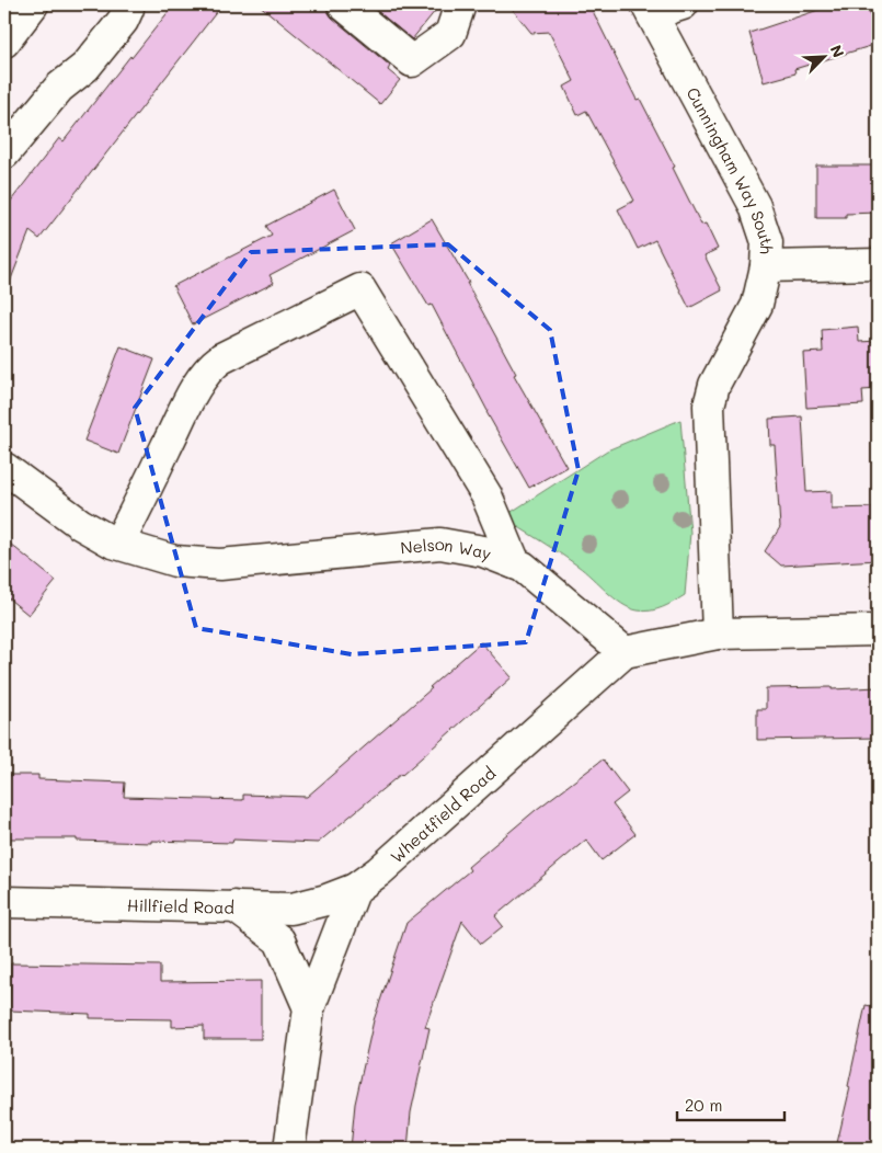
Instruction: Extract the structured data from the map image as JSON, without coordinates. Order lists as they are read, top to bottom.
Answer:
{
  "streets": {
    "street": [
      "Cunningham Way South",
      "Nelson Way",
      "Wheatfield Road",
      "Hillfield Road"
    ]
  },
  "crossings": [
    ["Nelson Way", "Wheatfield Road"],
    ["Wheatfield Road", "Hillfield Road"]
  ],
  "scale_bar": "20 m",
  "north": "top right"
}
